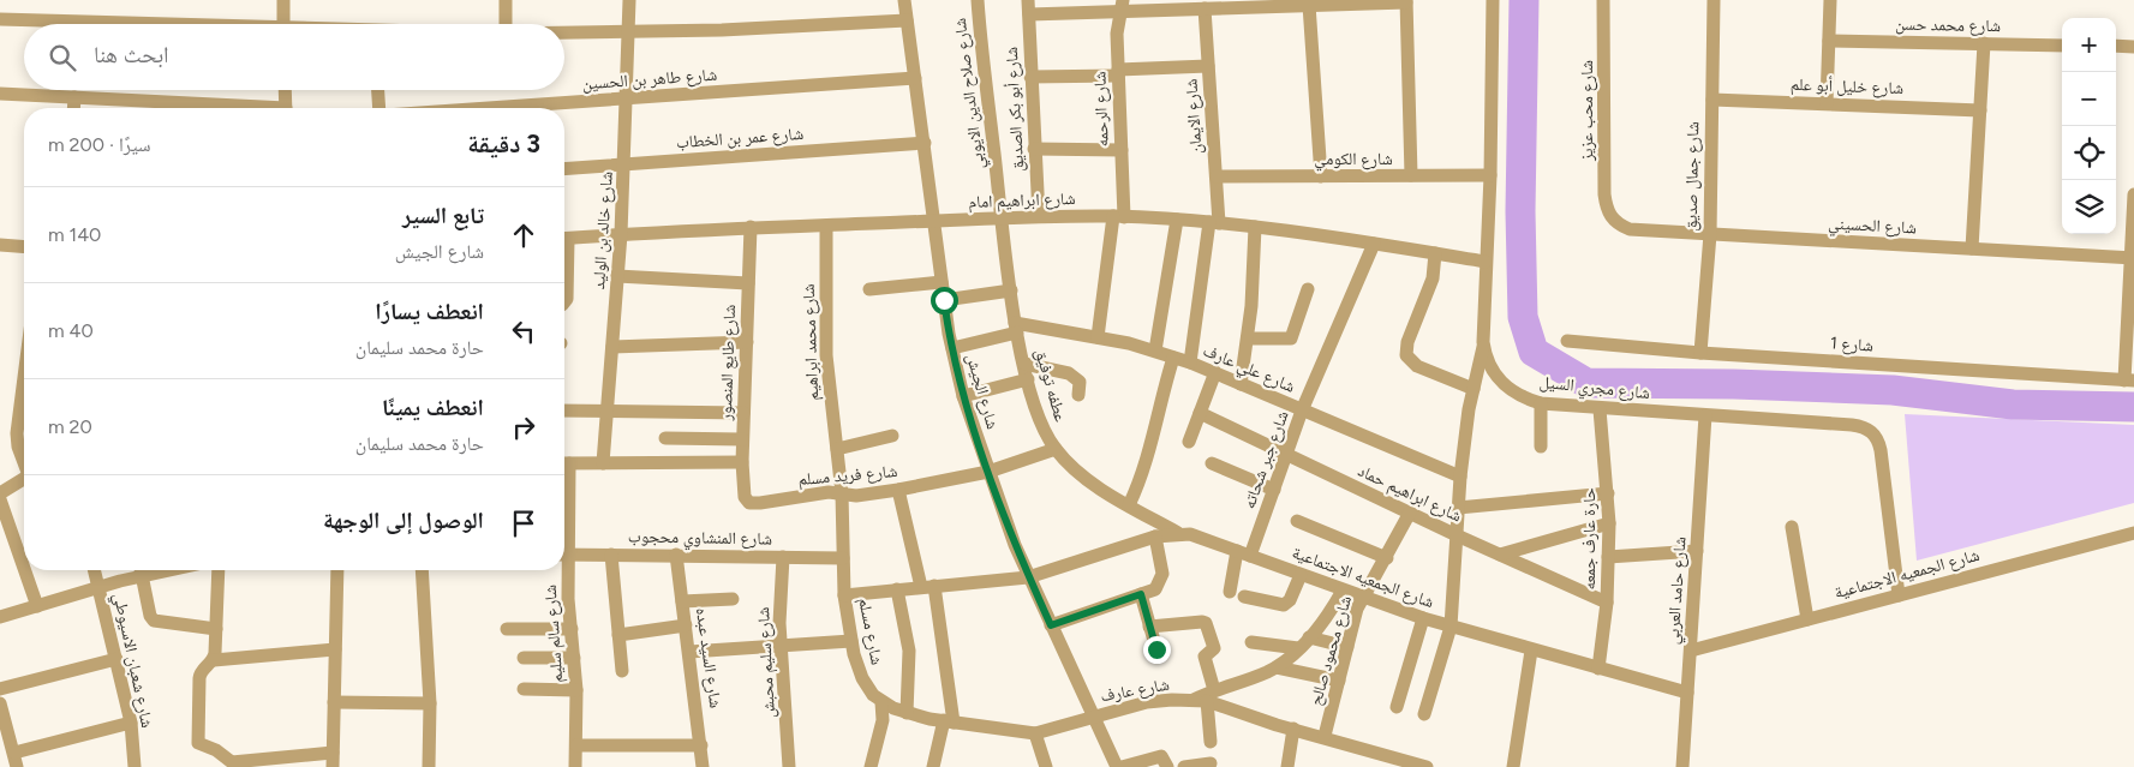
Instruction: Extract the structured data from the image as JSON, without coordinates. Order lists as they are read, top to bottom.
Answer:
{
  "streets": {
    "street": [
      "شارع محمد حسن",
      "شارع طاهر بن الحسين",
      "شارع خليل أبو علم",
      "شارع صلاح الدين الايوبي",
      "شارع أبو بكر الصديق",
      "شارع الرحمه",
      "شارع محب عزيز",
      "شارع الايمان",
      "شارع عمر بن الخطاب",
      "شارع الكومي",
      "شارع جمال صديق",
      "شارع ابراهيم امام",
      "شارع الحسيني",
      "شارع خالد بن الوليد",
      "شارع محمد ابراهيم",
      "شارع 1",
      "شارع طايع المنصور",
      "شارع علي عارف",
      "عطفه توفيق",
      "شارع مجري السيل",
      "شارع الجيش",
      "شارع جبر شحاته",
      "شارع فريد مسلم",
      "شارع ابراهيم حماد",
      "شارع المنشاوي محجوب",
      "حارة عارف جمعه",
      "شارع الجمعيه الاجتماعية",
      "شارع حامد العربي",
      "شارع مسلم",
      "شارع سالم سليم",
      "شارع محمود صالح",
      "شارع السيد عبده",
      "شارع شعبان الاسيوطي",
      "شارع سليم محبش",
      "شارع عارف"
    ]
  },
  "crossings": [
    ["شارع طاهر بن الحسين", "شارع خالد بن الوليد"],
    ["شارع طاهر بن الحسين", "شارع الجيش"],
    ["شارع خليل أبو علم", "شارع جمال صديق"],
    ["شارع صلاح الدين الايوبي", "شارع ابراهيم امام"],
    ["شارع صلاح الدين الايوبي", "عطفه توفيق"],
    ["شارع أبو بكر الصديق", "شارع ابراهيم امام"],
    ["شارع الرحمه", "شارع ابراهيم امام"],
    ["شارع الرحمه", "شارع علي عارف"],
    ["شارع محب عزيز", "شارع الحسيني"],
    ["شارع الايمان", "شارع الكومي"],
    ["شارع الايمان", "شارع ابراهيم امام"],
    ["شارع الايمان", "شارع علي عارف"],
    ["شارع عمر بن الخطاب", "شارع خالد بن الوليد"],
    ["شارع عمر بن الخطاب", "شارع الجيش"],
    ["شارع الكومي", "شارع مجري السيل"],
    ["شارع جمال صديق", "شارع الحسيني"],
    ["شارع جمال صديق", "شارع 1"],
    ["شارع ابراهيم امام", "شارع خالد بن الوليد"],
    ["شارع ابراهيم امام", "شارع محمد ابراهيم"],
    ["شارع ابراهيم امام", "شارع طايع المنصور"],
    ["شارع ابراهيم امام", "عطفه توفيق"],
    ["شارع ابراهيم امام", "شارع مجري السيل"],
    ["شارع ابراهيم امام", "شارع الجيش"],
    ["شارع ابراهيم امام", "شارع جبر شحاته"],
    ["شارع محمد ابراهيم", "شارع فريد مسلم"],
    ["شارع محمد ابراهيم", "شارع مسلم"],
    ["شارع طايع المنصور", "شارع فريد مسلم"],
    ["شارع علي عارف", "عطفه توفيق"],
    ["شارع علي عارف", "شارع الجيش"],
    ["شارع علي عارف", "شارع جبر شحاته"],
    ["عطفه توفيق", "شارع فريد مسلم"],
    ["عطفه توفيق", "شارع الجمعيه الاجتماعية"],
    ["شارع مجري السيل", "حارة عارف جمعه"],
    ["شارع مجري السيل", "شارع الجمعيه الاجتماعية"],
    ["شارع مجري السيل", "شارع حامد العربي"],
    ["شارع الجيش", "شارع فريد مسلم"],
    ["شارع الجيش", "شارع الجمعيه الاجتماعية"],
    ["شارع الجيش", "شارع عارف"],
    ["شارع جبر شحاته", "شارع ابراهيم حماد"],
    ["شارع جبر شحاته", "شارع الجمعيه الاجتماعية"],
    ["شارع فريد مسلم", "شارع مسلم"],
    ["شارع ابراهيم حماد", "حارة عارف جمعه"],
    ["شارع ابراهيم حماد", "شارع محمود صالح"],
    ["شارع المنشاوي محجوب", "شارع مسلم"],
    ["شارع المنشاوي محجوب", "شارع السيد عبده"],
    ["شارع المنشاوي محجوب", "شارع سليم محبش"],
    ["حارة عارف جمعه", "شارع الجمعيه الاجتماعية"],
    ["شارع الجمعيه الاجتماعية", "شارع حامد العربي"],
    ["شارع الجمعيه الاجتماعية", "شارع مسلم"],
    ["شارع الجمعيه الاجتماعية", "شارع محمود صالح"],
    ["شارع مسلم", "شارع عارف"],
    ["شارع محمود صالح", "شارع عارف"]
  ],
  "page": {
    "map_buttons": ["+", "−"],
    "search": "ابحث هنا",
    "heading": ["3 دقيقة", "سيرًا · 200 m"],
    "list": [
      ["تابع السير", "شارع الجيش", "140 m"],
      ["انعطف يسارًا", "حارة محمد سليمان", "40 m"],
      ["انعطف يمينًا", "حارة محمد سليمان", "20 m"],
      "الوصول إلى الوجهة"
    ]
  }
}
